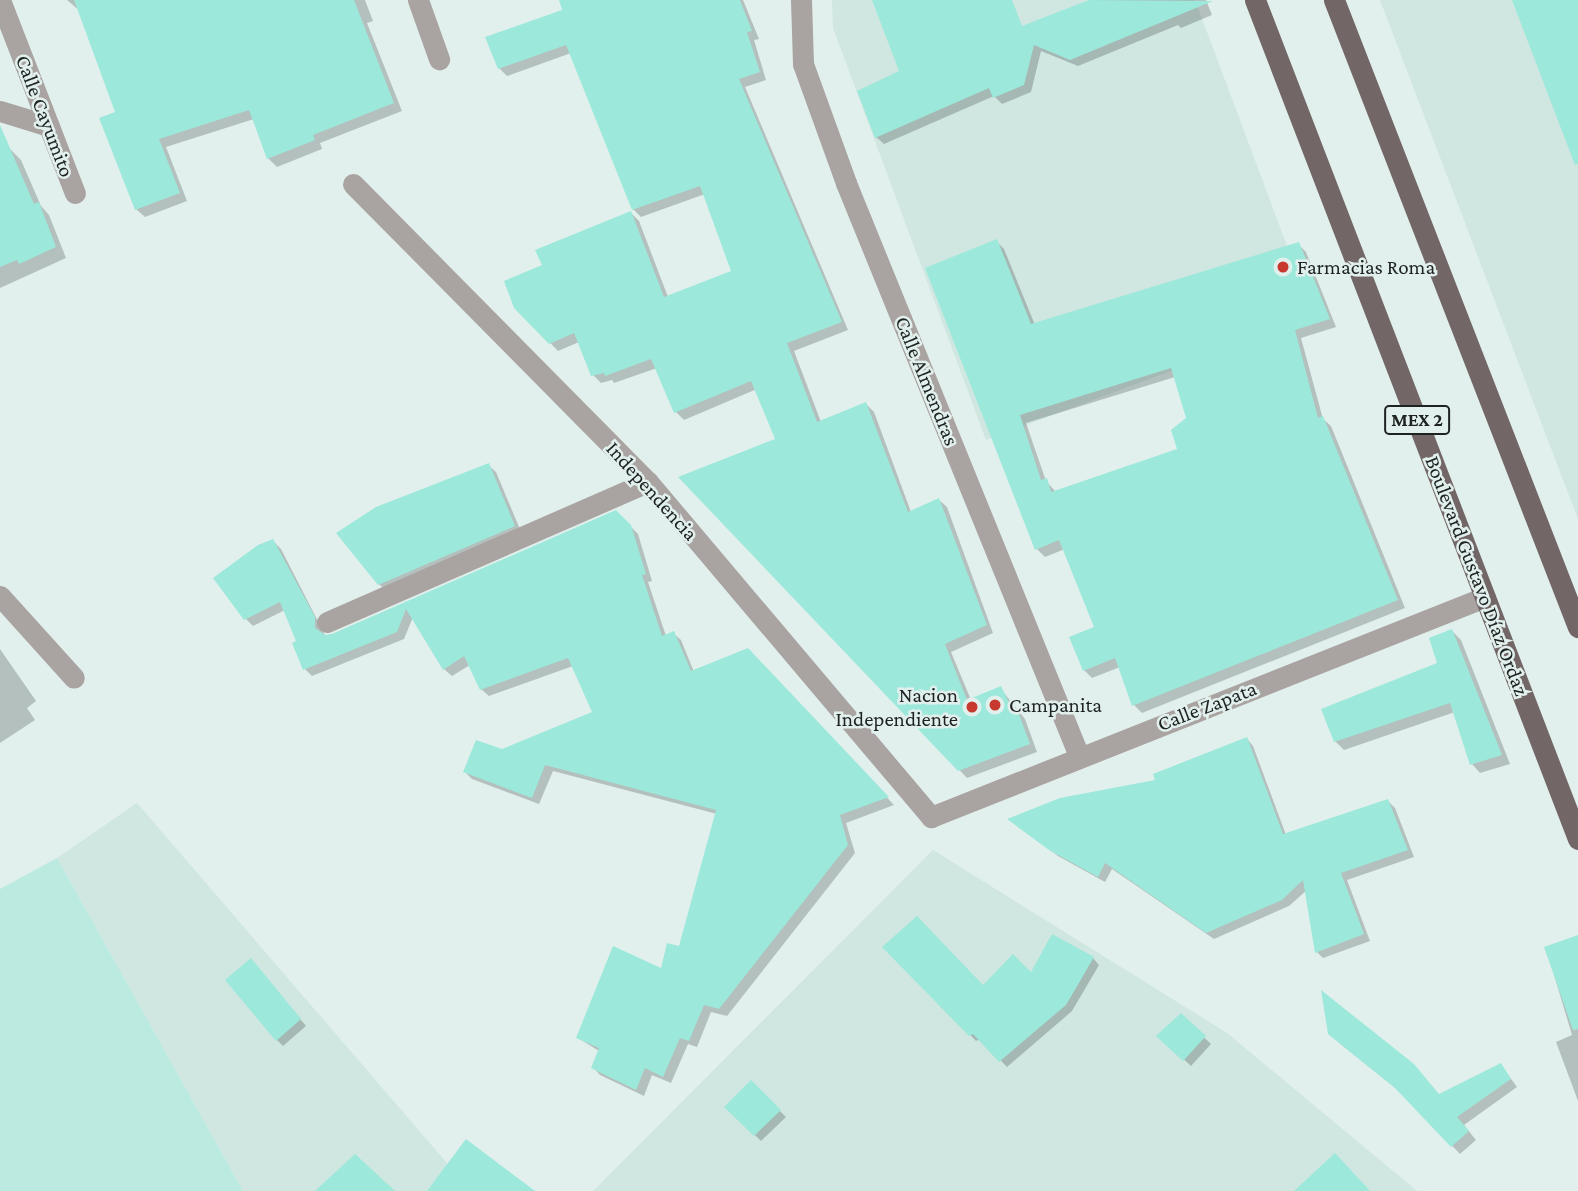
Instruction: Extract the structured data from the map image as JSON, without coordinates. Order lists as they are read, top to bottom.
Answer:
{
  "streets": {
    "main road": ["MEX 2", "Boulevard Gustavo Díaz Ordaz"],
    "street": [
      "Calle Cayumito",
      "Calle Almendras",
      "Independencia",
      "Calle Zapata"
    ]
  },
  "crossings": [
    ["Calle Almendras", "Calle Zapata"],
    ["Independencia", "Calle Zapata"],
    ["Boulevard Gustavo Díaz Ordaz", "Calle Zapata"]
  ],
  "places": ["Farmacias Roma", "Campanita", "Nacion Independiente"]
}
